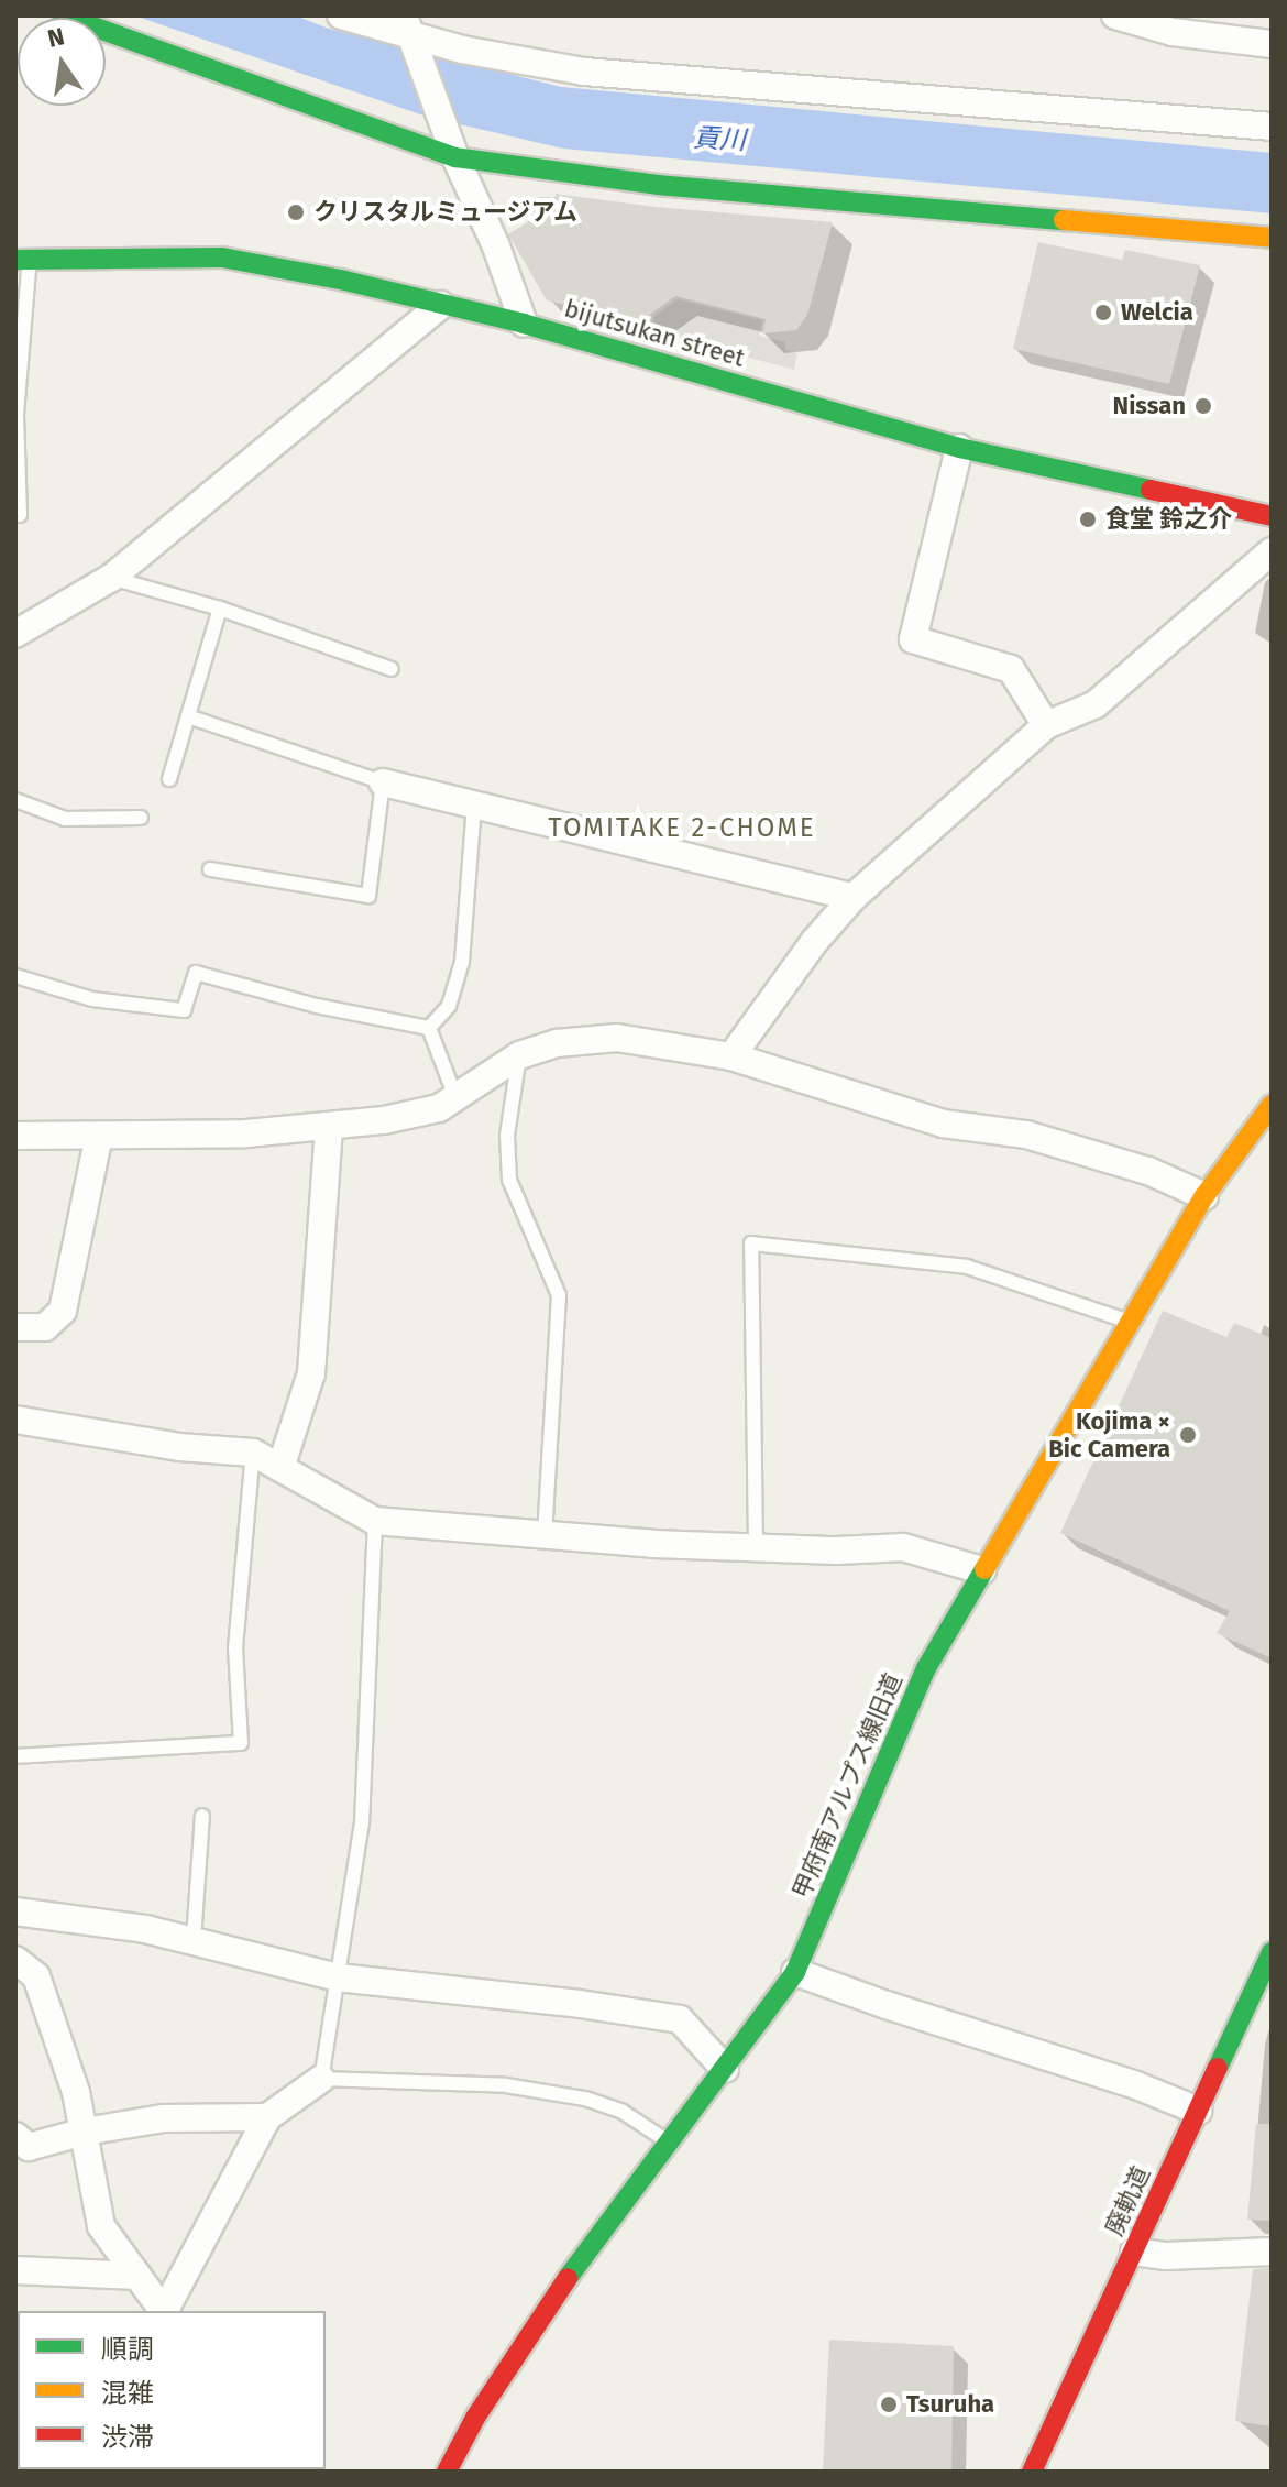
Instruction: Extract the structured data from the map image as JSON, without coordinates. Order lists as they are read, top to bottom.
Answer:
{
  "streets": {
    "main road": ["bijutsukan street", "甲府南アルプス線旧道", "廃軌道"]
  },
  "districts": ["TOMITAKE 2-CHOME"],
  "water": ["貢川"],
  "places": [
    "クリスタルミュージアム",
    "Welcia",
    "Nissan",
    "食堂 鈴之介",
    "Kojima × Bic Camera",
    "Tsuruha"
  ],
  "legend": ["順調", "混雑", "渋滞"],
  "north": "top"
}
